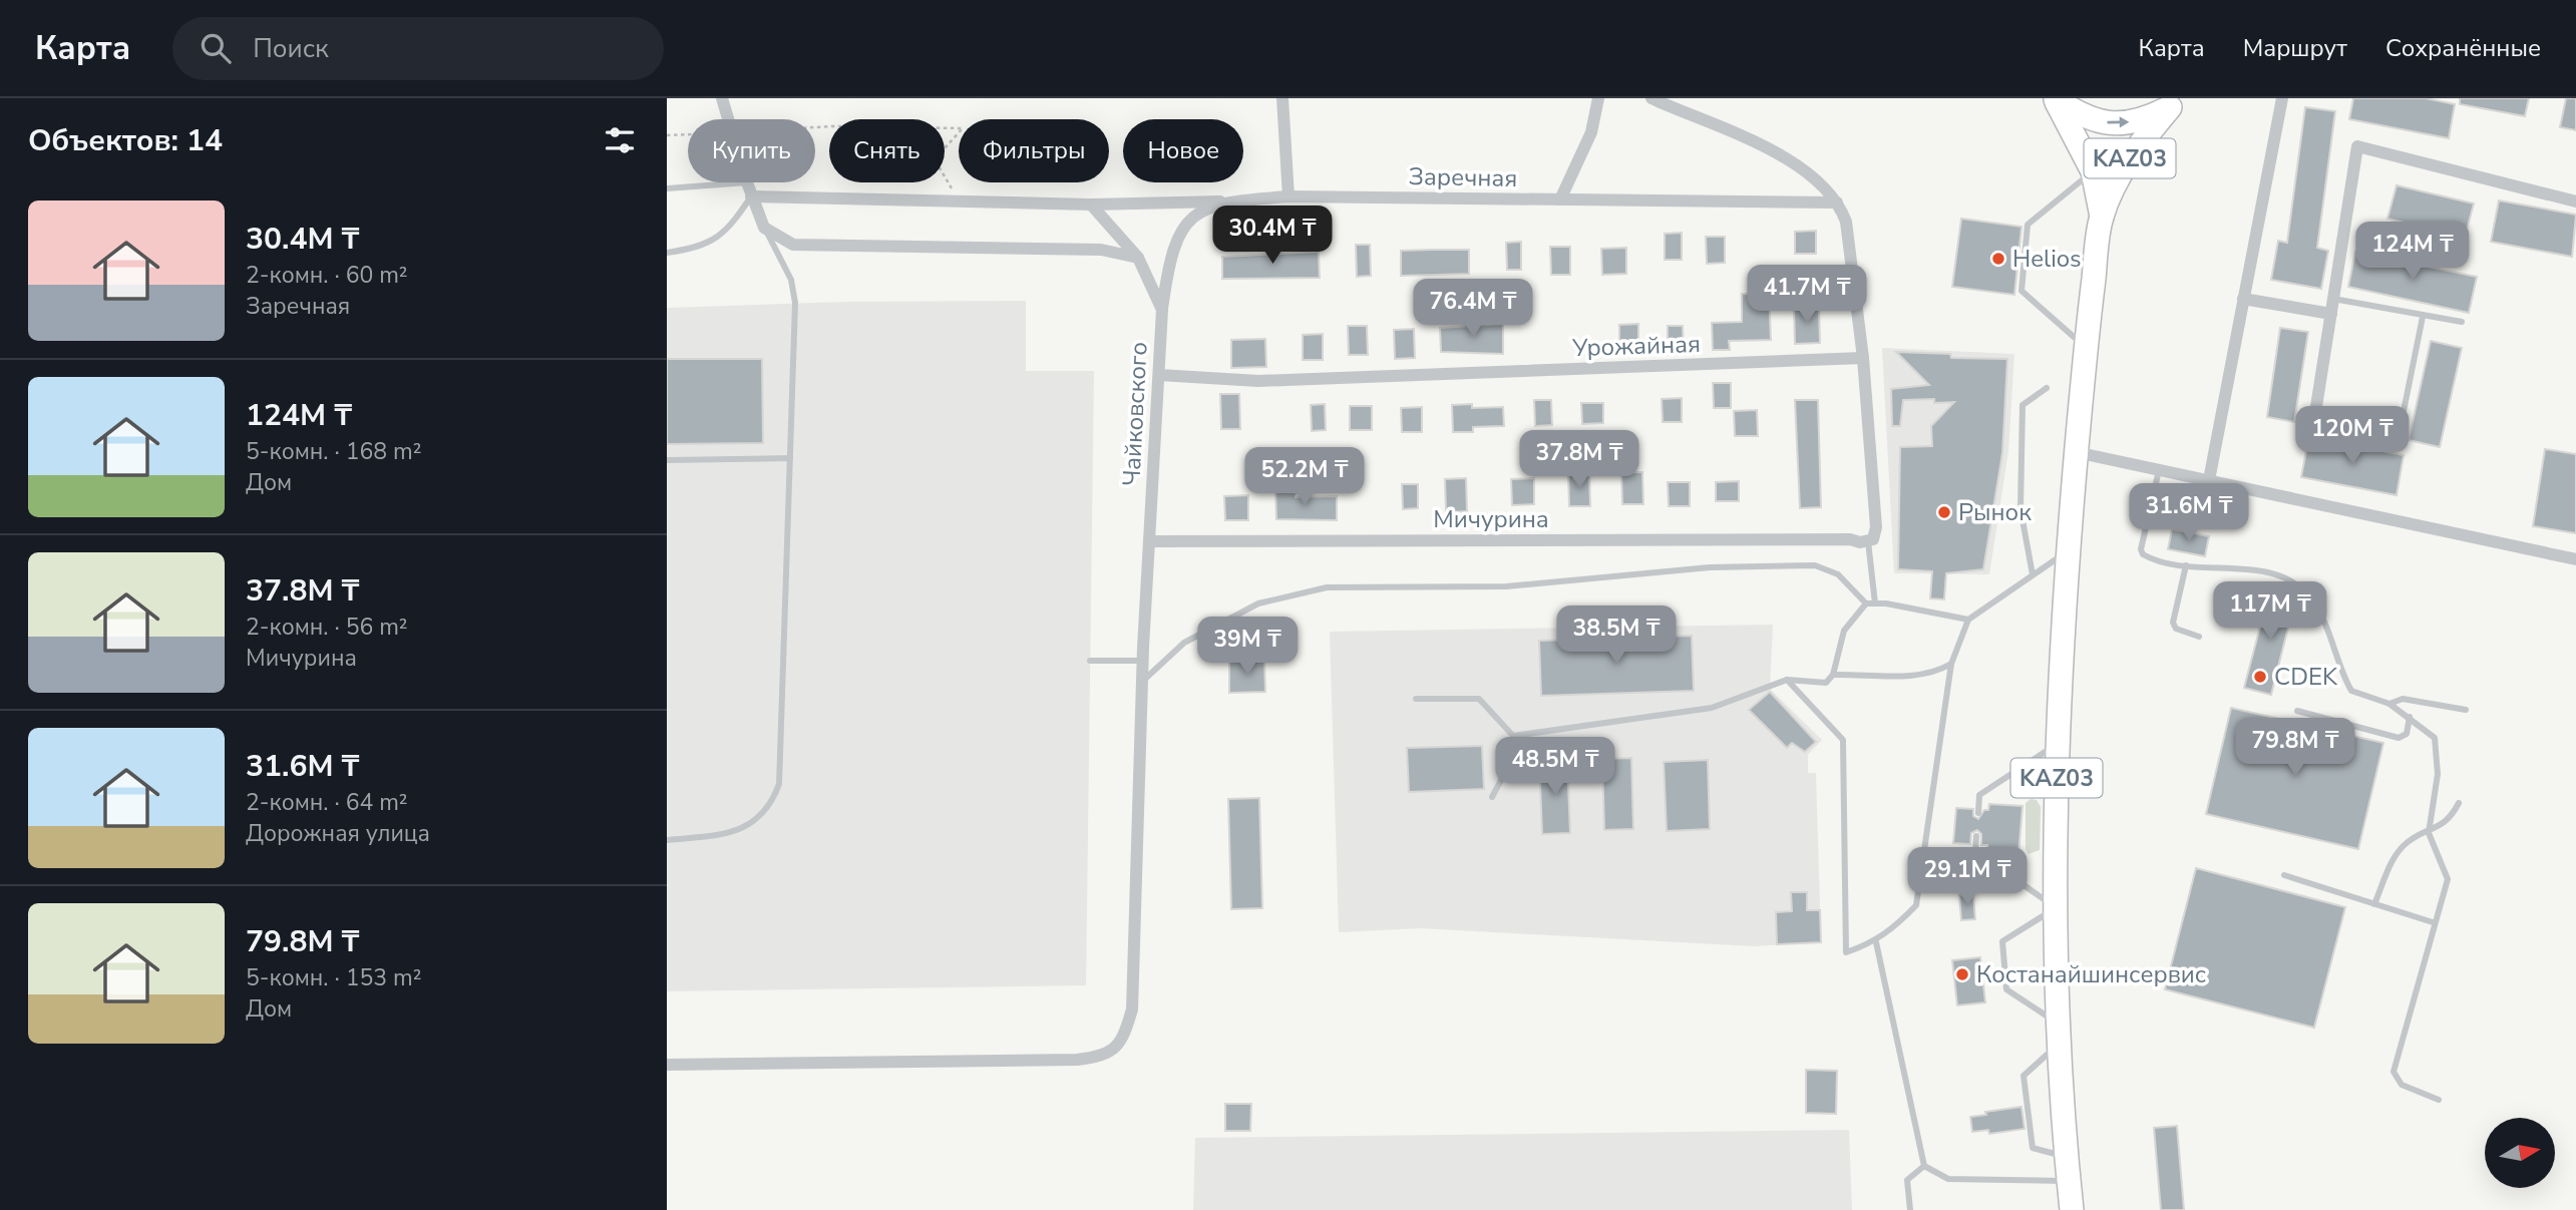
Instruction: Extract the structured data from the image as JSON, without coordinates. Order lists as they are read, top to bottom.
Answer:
{
  "streets": {
    "highway": ["KАZ03"],
    "street": [
      "Заречная",
      "Урожайная",
      "Чайковского",
      "Мичурина"
    ]
  },
  "crossings": [
    ["Заречная", "Чайковского"],
    ["Урожайная", "Чайковского"],
    ["Чайковского", "Мичурина"]
  ],
  "places": [
    "Helios",
    "Рынок",
    "CDEK",
    "Костанайшинсервис"
  ],
  "north": "right",
  "page": {
    "header": "Карта",
    "search": "Поиск",
    "nav": ["Карта", "Маршрут", "Сохранённые"],
    "heading": "Объектов: 14",
    "chip": [
      "Купить",
      "Снять",
      "Фильтры",
      "Новое"
    ],
    "list": [
      {
        "name": "30.4M ₸",
        "note": "2-комн. · 60 m² · Заречная"
      },
      {
        "name": "124M ₸",
        "note": "5-комн. · 168 m² · Дом"
      },
      {
        "name": "37.8M ₸",
        "note": "2-комн. · 56 m² · Мичурина"
      },
      {
        "name": "31.6M ₸",
        "note": "2-комн. · 64 m² · Дорожная улица"
      },
      {
        "name": "79.8M ₸",
        "note": "5-комн. · 153 m² · Дом"
      }
    ],
    "price": [
      "30.4M ₸",
      "124M ₸",
      "41.7M ₸",
      "76.4M ₸",
      "120M ₸",
      "37.8M ₸",
      "52.2M ₸",
      "31.6M ₸",
      "117M ₸",
      "38.5M ₸",
      "39M ₸",
      "79.8M ₸",
      "48.5M ₸",
      "29.1M ₸"
    ]
  }
}
